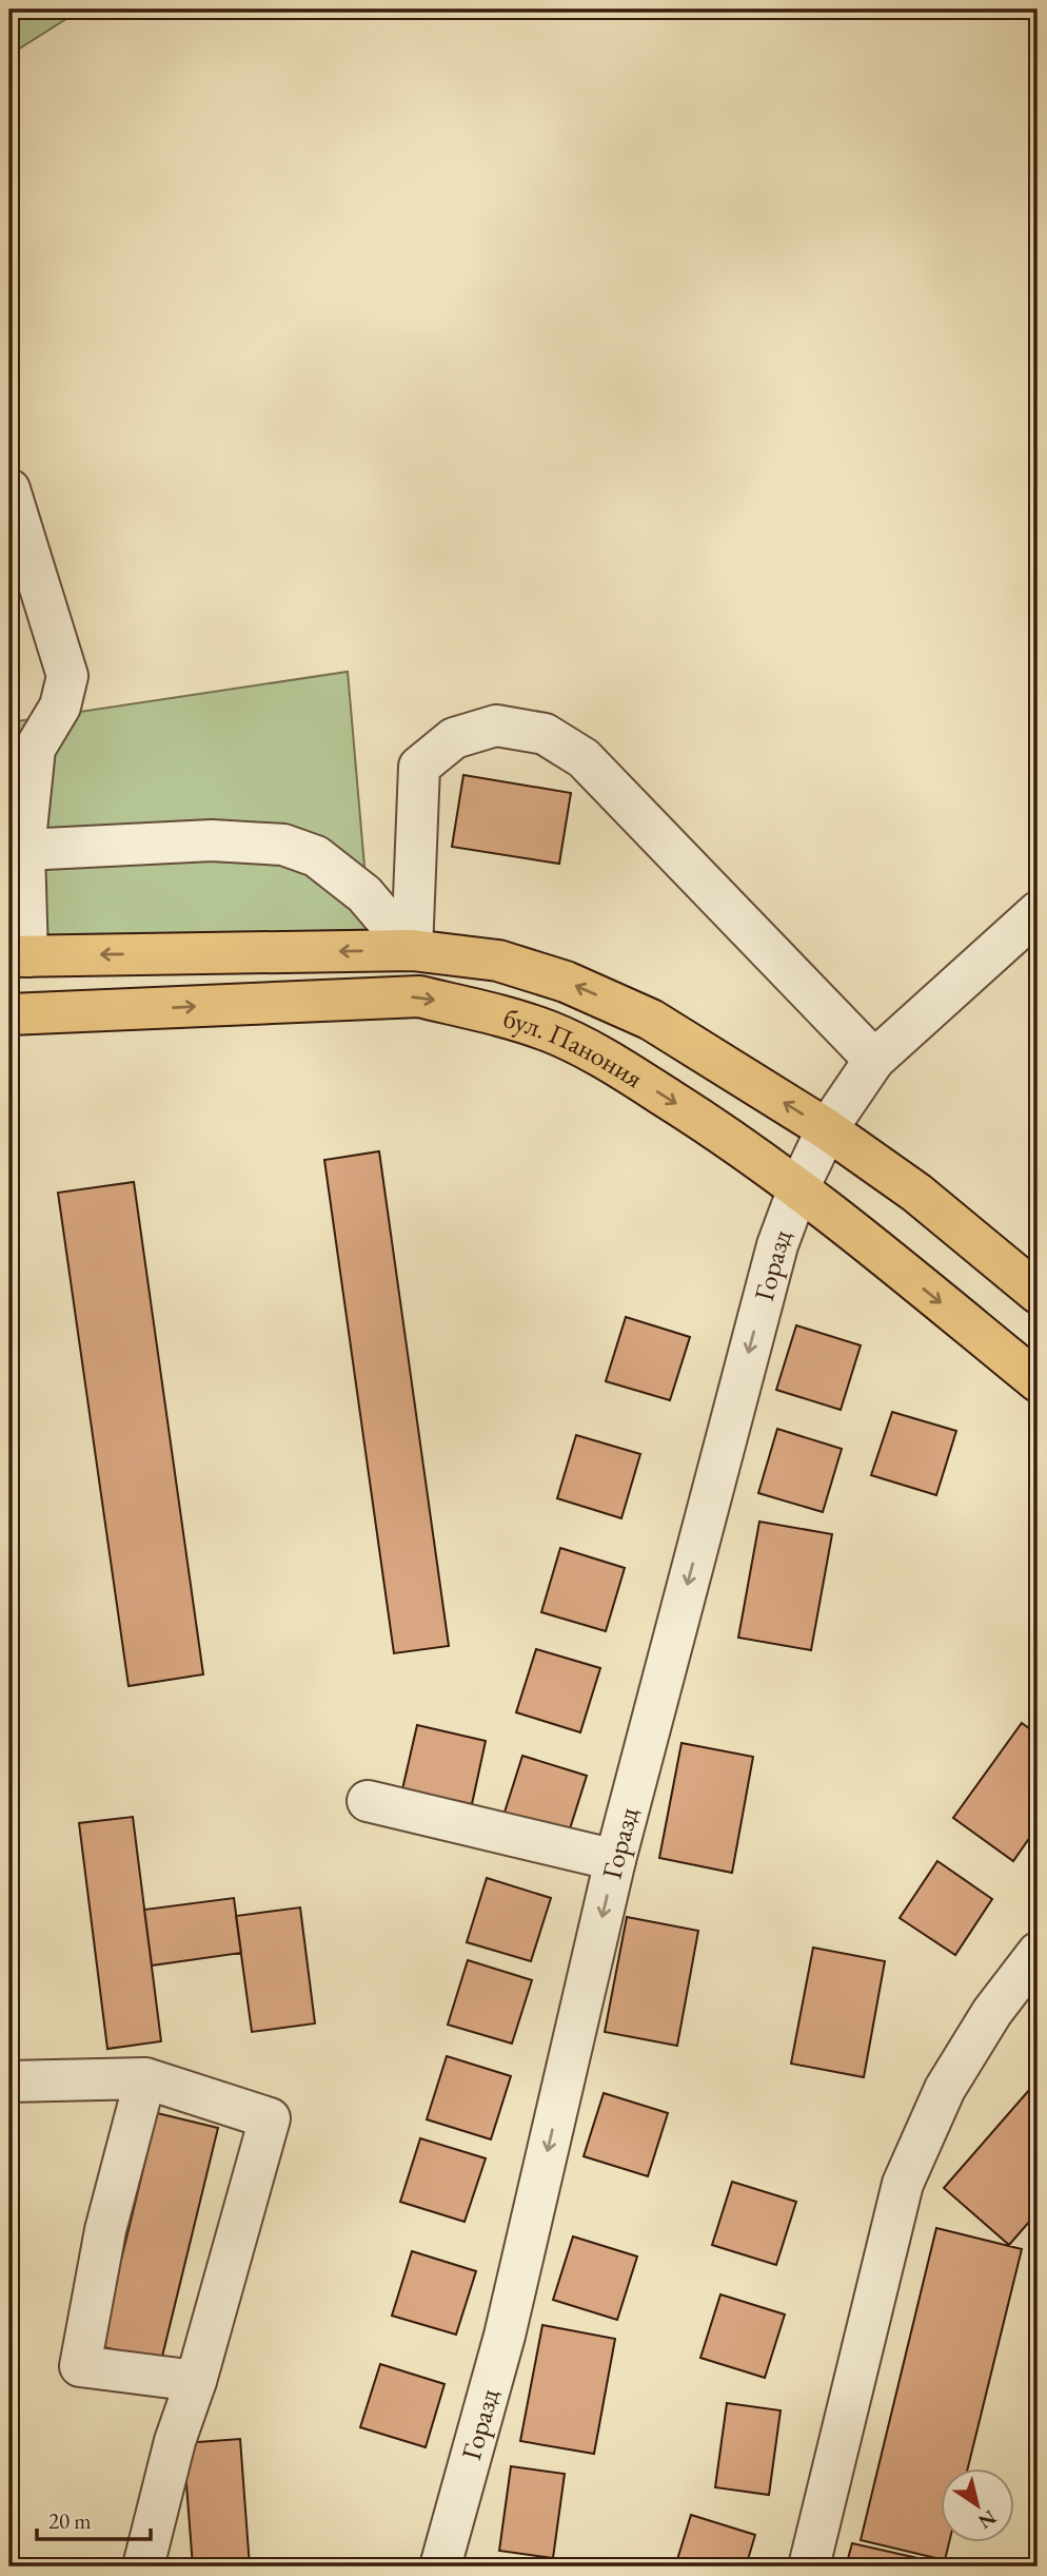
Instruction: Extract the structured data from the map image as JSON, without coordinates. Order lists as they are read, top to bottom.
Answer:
{
  "streets": {
    "main road": ["бул. Панония"],
    "street": ["Горазд"]
  },
  "crossings": [
    ["бул. Панония", "Горазд"]
  ],
  "scale_bar": "20 m",
  "north": "bottom right"
}
